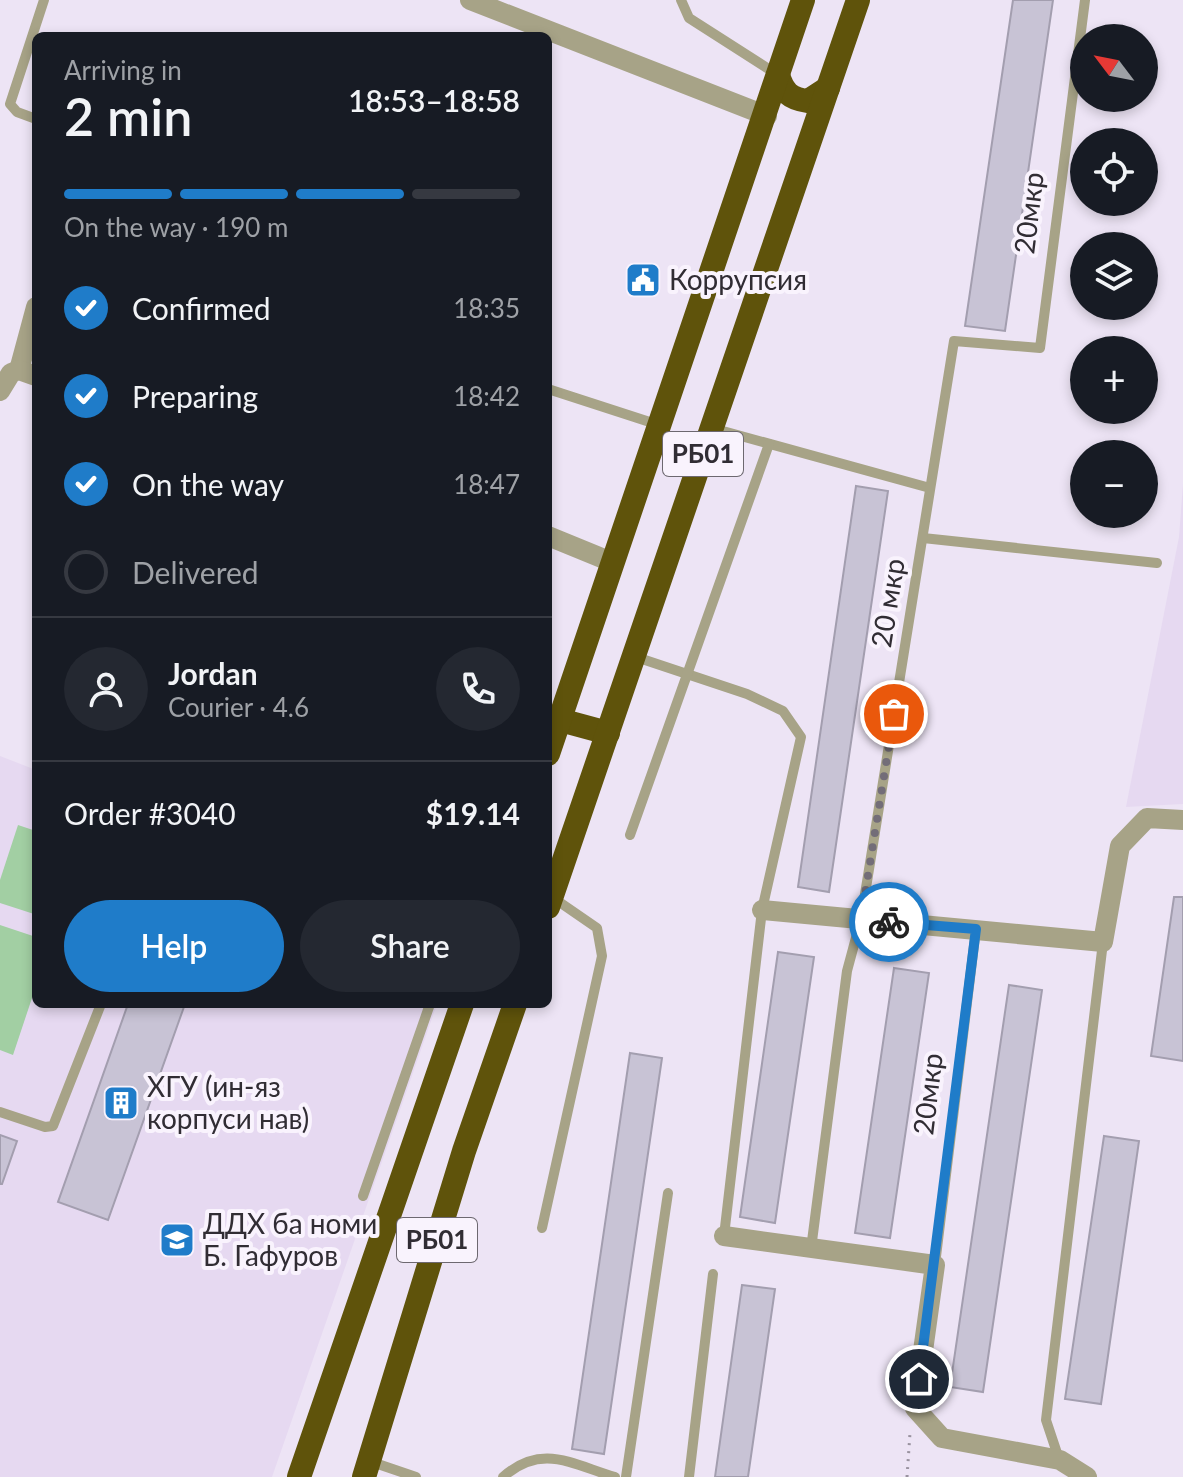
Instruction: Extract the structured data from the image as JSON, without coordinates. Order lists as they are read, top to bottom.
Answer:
{
  "streets": {
    "highway": ["РБ01"],
    "street": ["20мкр"],
    "lane": ["20 мкр"]
  },
  "crossings": [
    ["20мкр", "20 мкр"]
  ],
  "places": {
    "public building": ["Коррупсия"],
    "building": ["ХГУ (ин-яз корпуси нав)"],
    "school or university": ["ДДХ ба номи Б. Гафуров"]
  },
  "north": "top left",
  "page": {
    "map_buttons": ["+", "−"],
    "heading": ["2 min", "Arriving in", "18:53–18:58"],
    "panel": [
      "Jordan",
      "Courier · 4.6",
      "Order #3040",
      "$19.14"
    ],
    "bar": "On the way · 190 m",
    "list": [
      ["Confirmed", "18:35"],
      ["Preparing", "18:42"],
      ["On the way", "18:47"],
      "Delivered"
    ],
    "buttons": ["Help", "Share"]
  }
}
